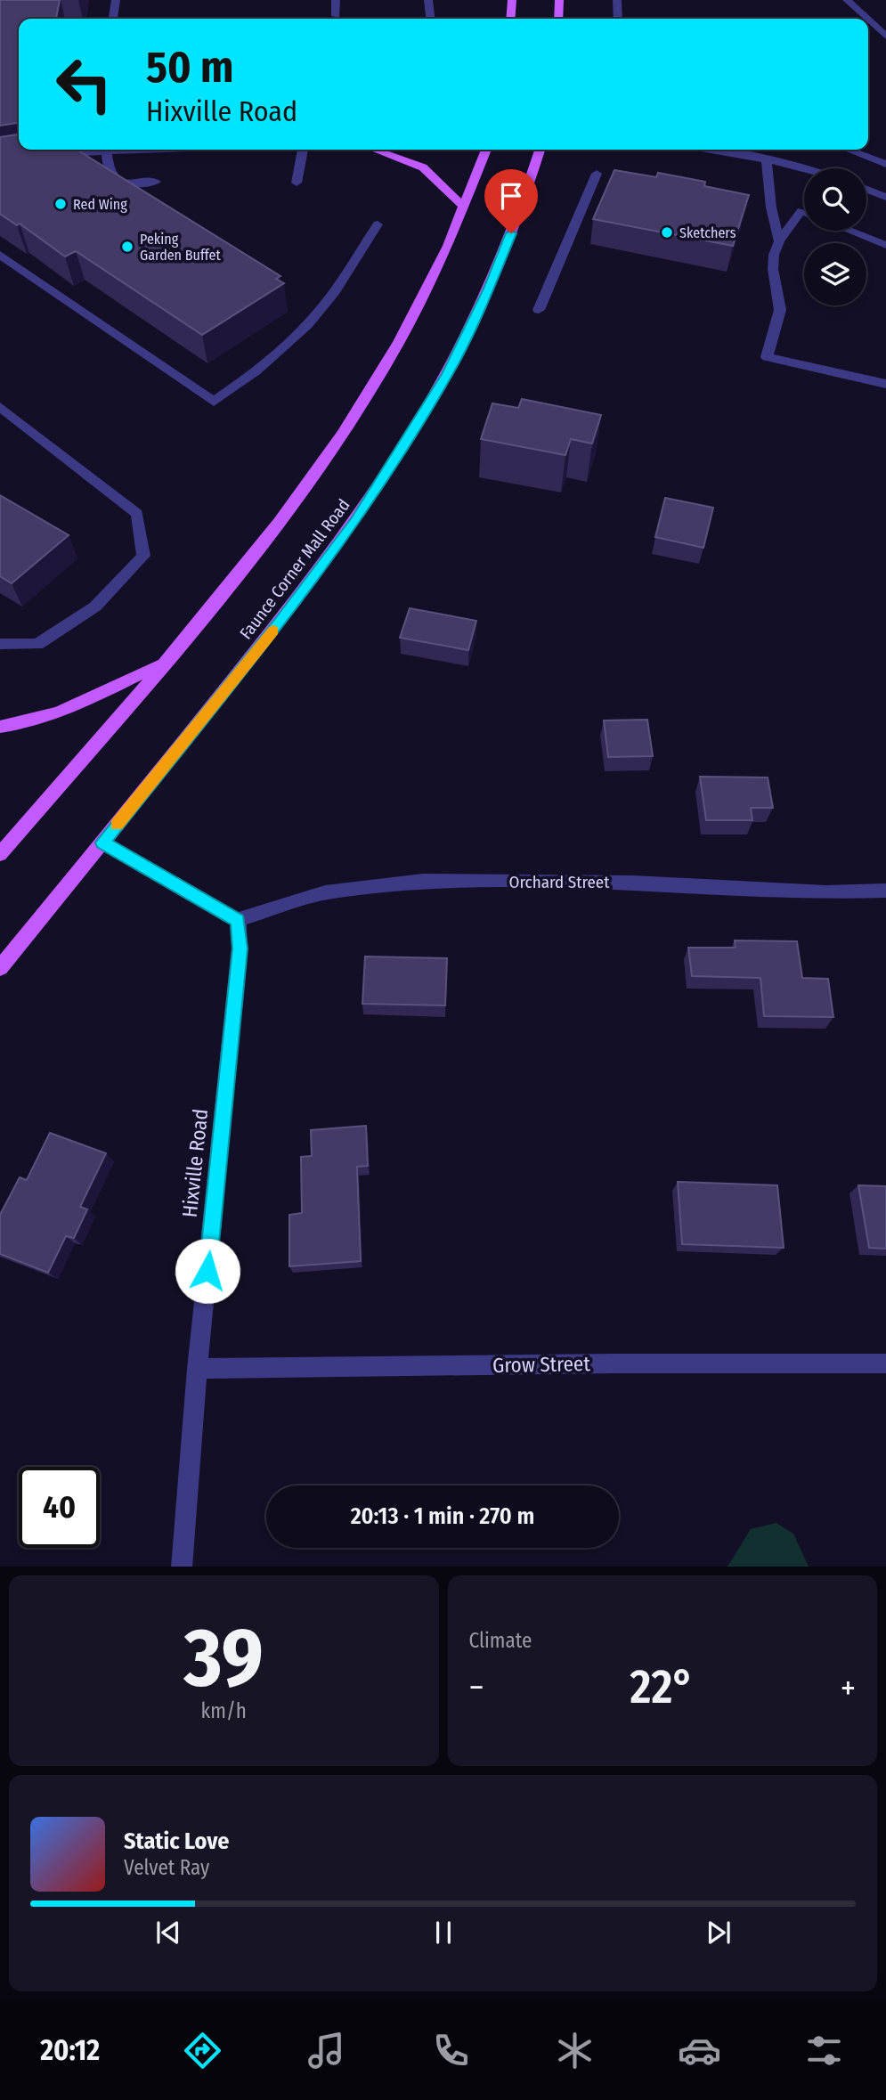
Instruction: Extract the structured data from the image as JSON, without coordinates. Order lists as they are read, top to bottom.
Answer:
{
  "streets": {
    "main road": ["Faunce Corner Mall Road"],
    "street": ["Orchard Street", "Hixville Road", "Grow Street"]
  },
  "crossings": [
    ["Orchard Street", "Hixville Road"],
    ["Hixville Road", "Grow Street"]
  ],
  "places": ["Red Wing", "Sketchers", "Peking Garden Buffet"],
  "page": {
    "turn": ["50 m", "Hixville Road"],
    "limit": "40",
    "trip": "20:13 · 1 min · 270 m",
    "tile": [
      ["39", "km/h"],
      "Climate"
    ],
    "heat": ["−", "22°", "+"],
    "song": ["Static Love", "Velvet Ray"],
    "tabs": "20:12"
  }
}
